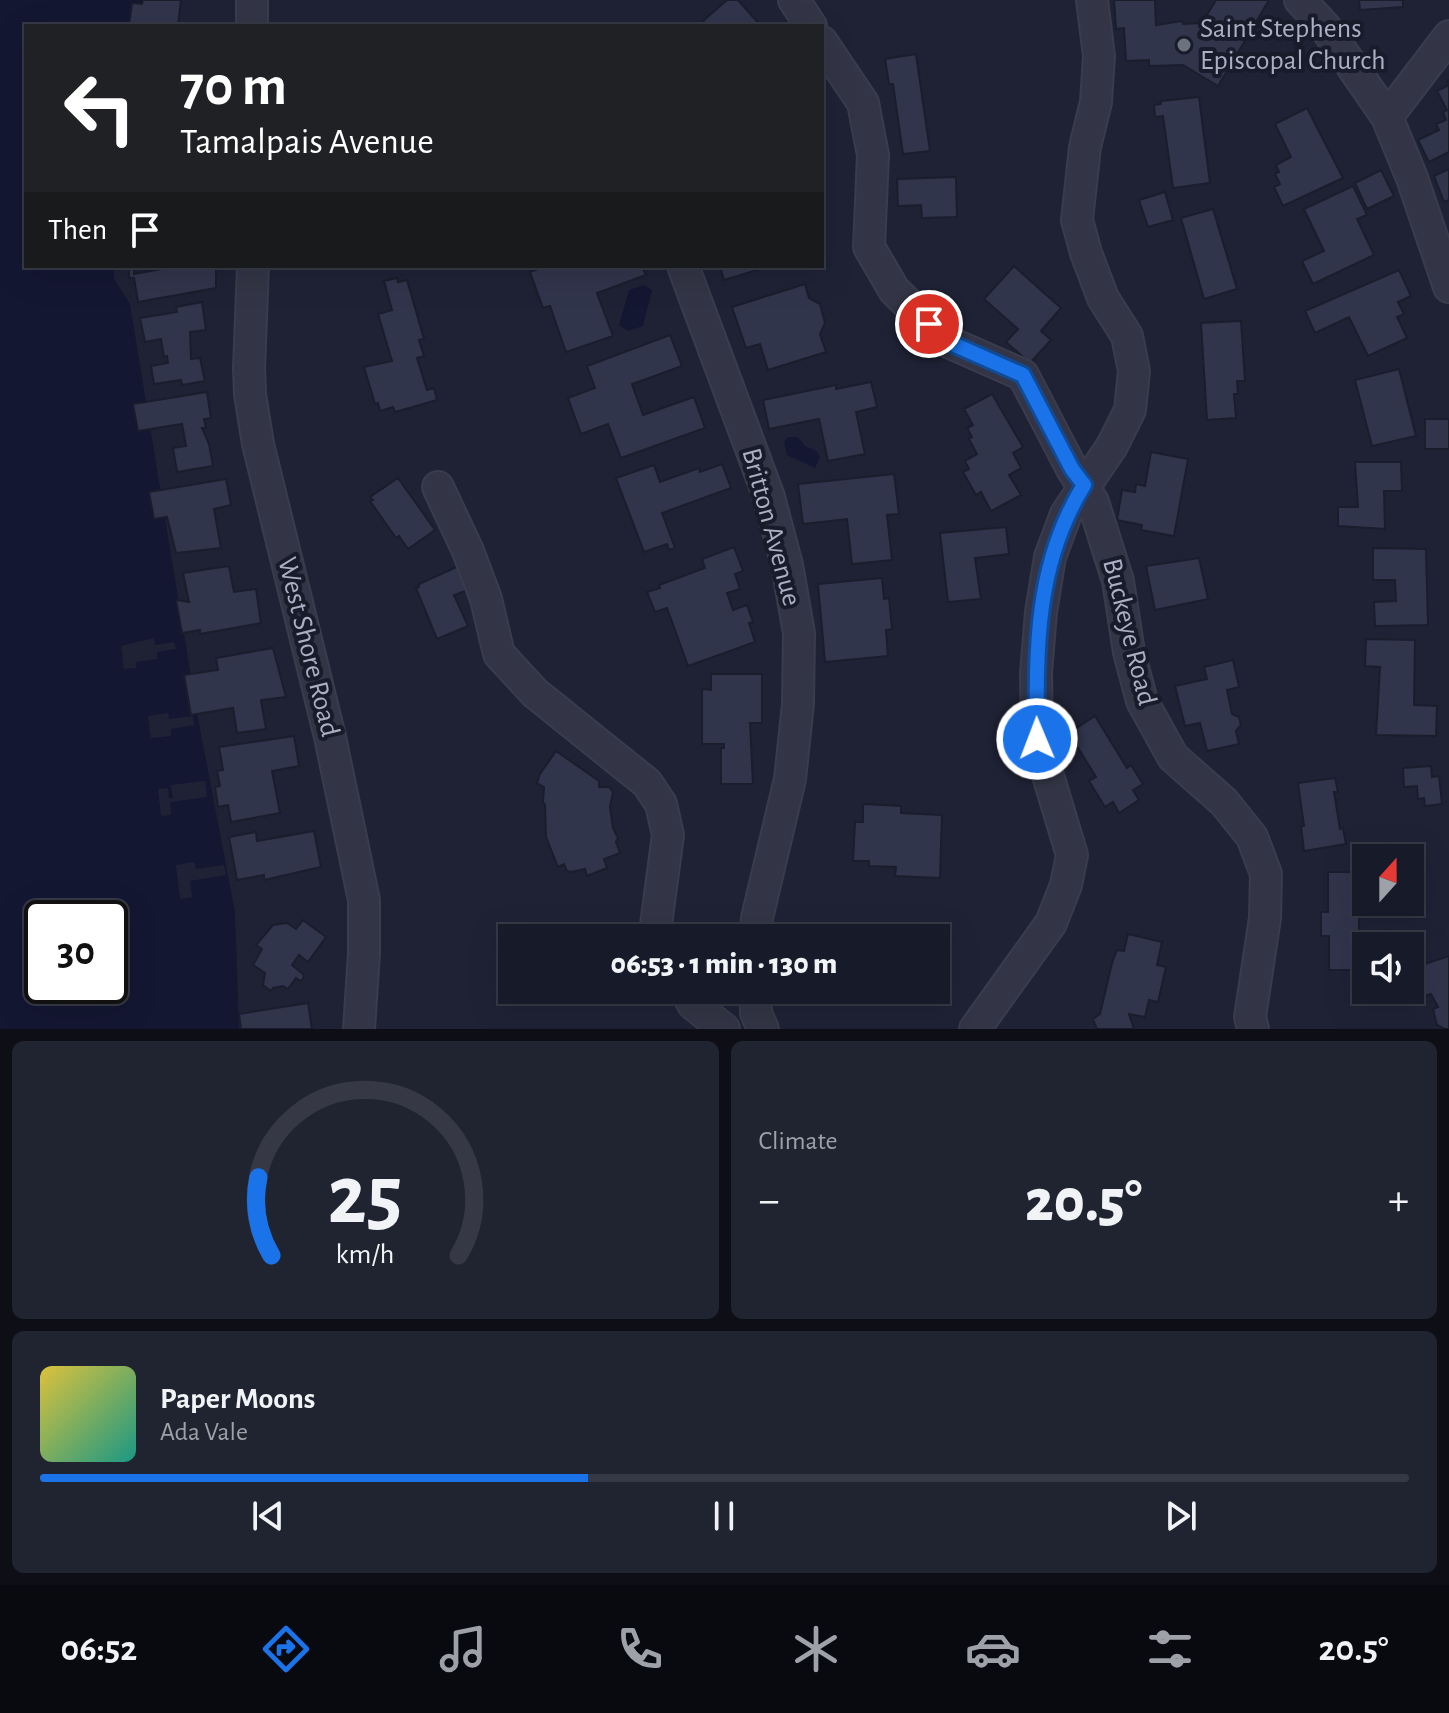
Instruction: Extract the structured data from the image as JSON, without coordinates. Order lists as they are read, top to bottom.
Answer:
{
  "streets": {
    "street": ["Britton Avenue", "Buckeye Road", "West Shore Road"]
  },
  "places": ["Saint Stephens Episcopal Church"],
  "north": "top",
  "page": {
    "turn": ["70 m", "Tamalpais Avenue"],
    "then": "Then",
    "limit": "30",
    "trip": "06:53 · 1 min · 130 m",
    "tile": "Climate",
    "heat": ["−", "20.5°", "+"],
    "song": ["Paper Moons", "Ada Vale"],
    "tabs": ["06:52", "20.5°"],
    "gauge": ["25", "km/h"]
  }
}
